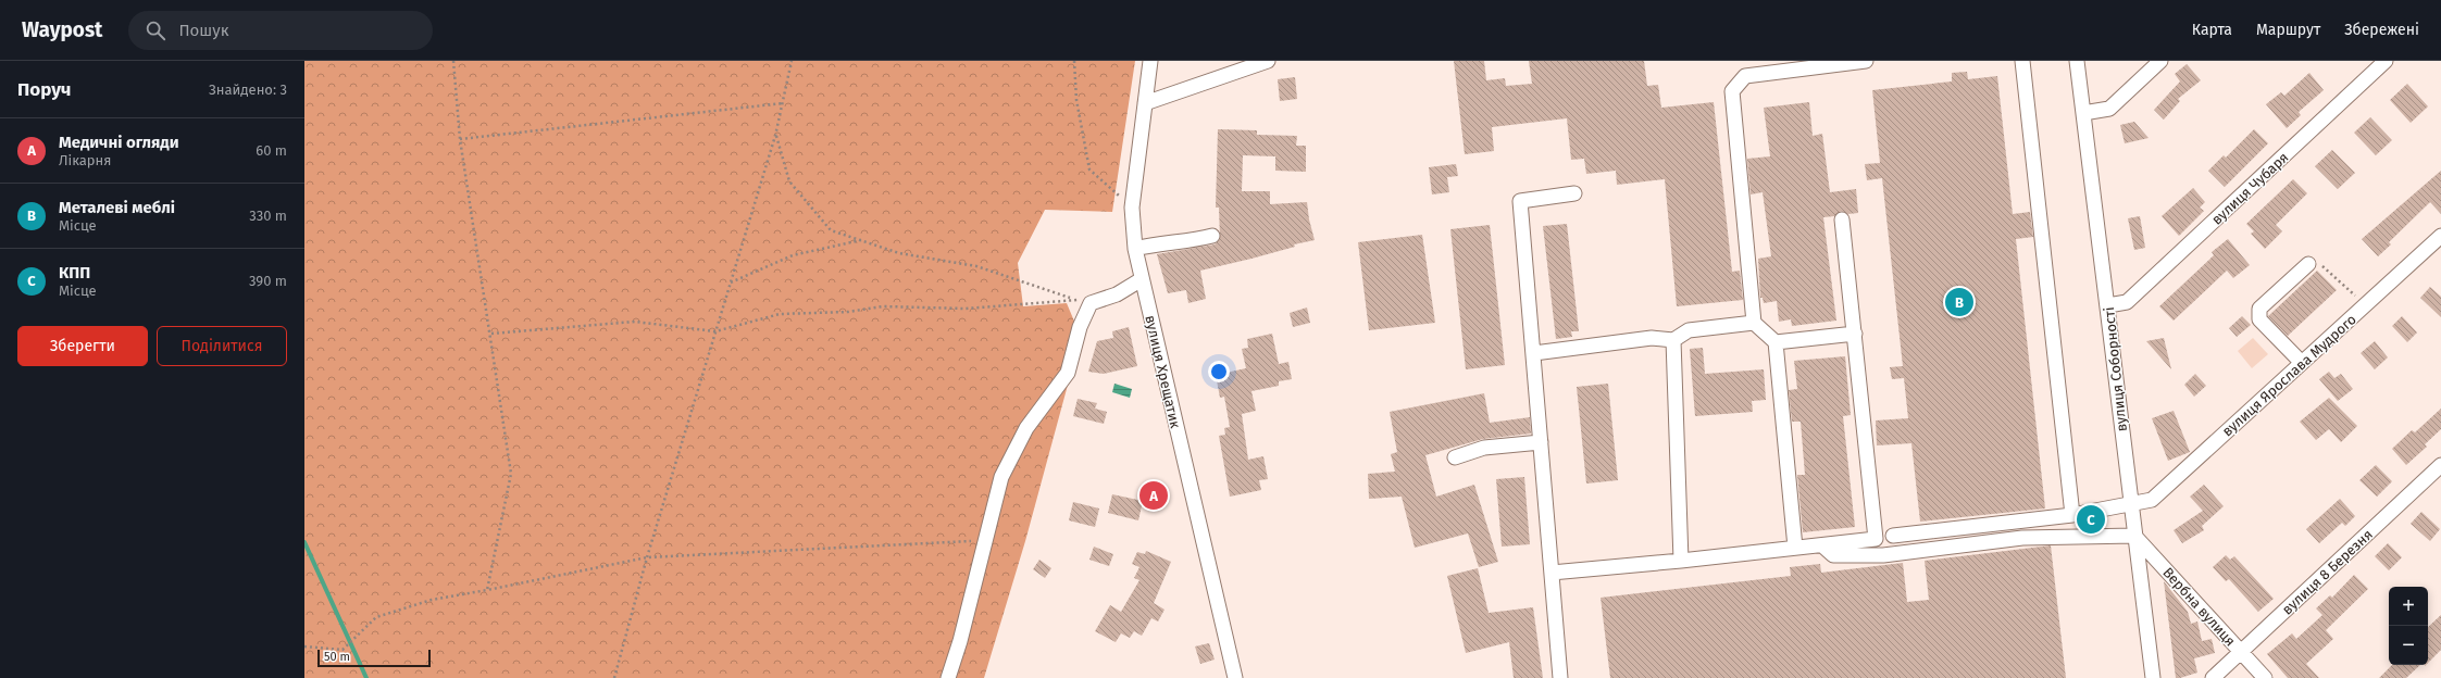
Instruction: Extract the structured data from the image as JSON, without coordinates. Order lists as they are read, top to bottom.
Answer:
{
  "streets": {
    "street": [
      "вулиця Чубаря",
      "вулиця Соборності",
      "вулиця Хрещатик",
      "вулиця Ярослава Мудрого",
      "вулиця 8 Березня",
      "Вербна вулиця"
    ]
  },
  "crossings": [
    ["вулиця Чубаря", "вулиця Соборності"],
    ["вулиця Соборності", "вулиця Ярослава Мудрого"],
    ["вулиця Соборності", "Вербна вулиця"],
    ["вулиця 8 Березня", "Вербна вулиця"]
  ],
  "scale_bar": "50 m",
  "page": {
    "header": "Waypost",
    "search": "Пошук",
    "nav": ["Карта", "Маршрут", "Збережені"],
    "heading": ["Поруч", "Знайдено: 3"],
    "list": [
      {
        "mark": "A",
        "name": "Медичні огляди",
        "note": "Лікарня",
        "value": "60 m"
      },
      {
        "mark": "B",
        "name": "Металеві меблі",
        "note": "Місце",
        "value": "330 m"
      },
      {
        "mark": "C",
        "name": "КПП",
        "note": "Місце",
        "value": "390 m"
      }
    ],
    "pins": ["B", "A", "C"],
    "buttons": ["Зберегти", "Поділитися"],
    "map_buttons": ["+", "−"],
    "scale": "50 m"
  }
}
